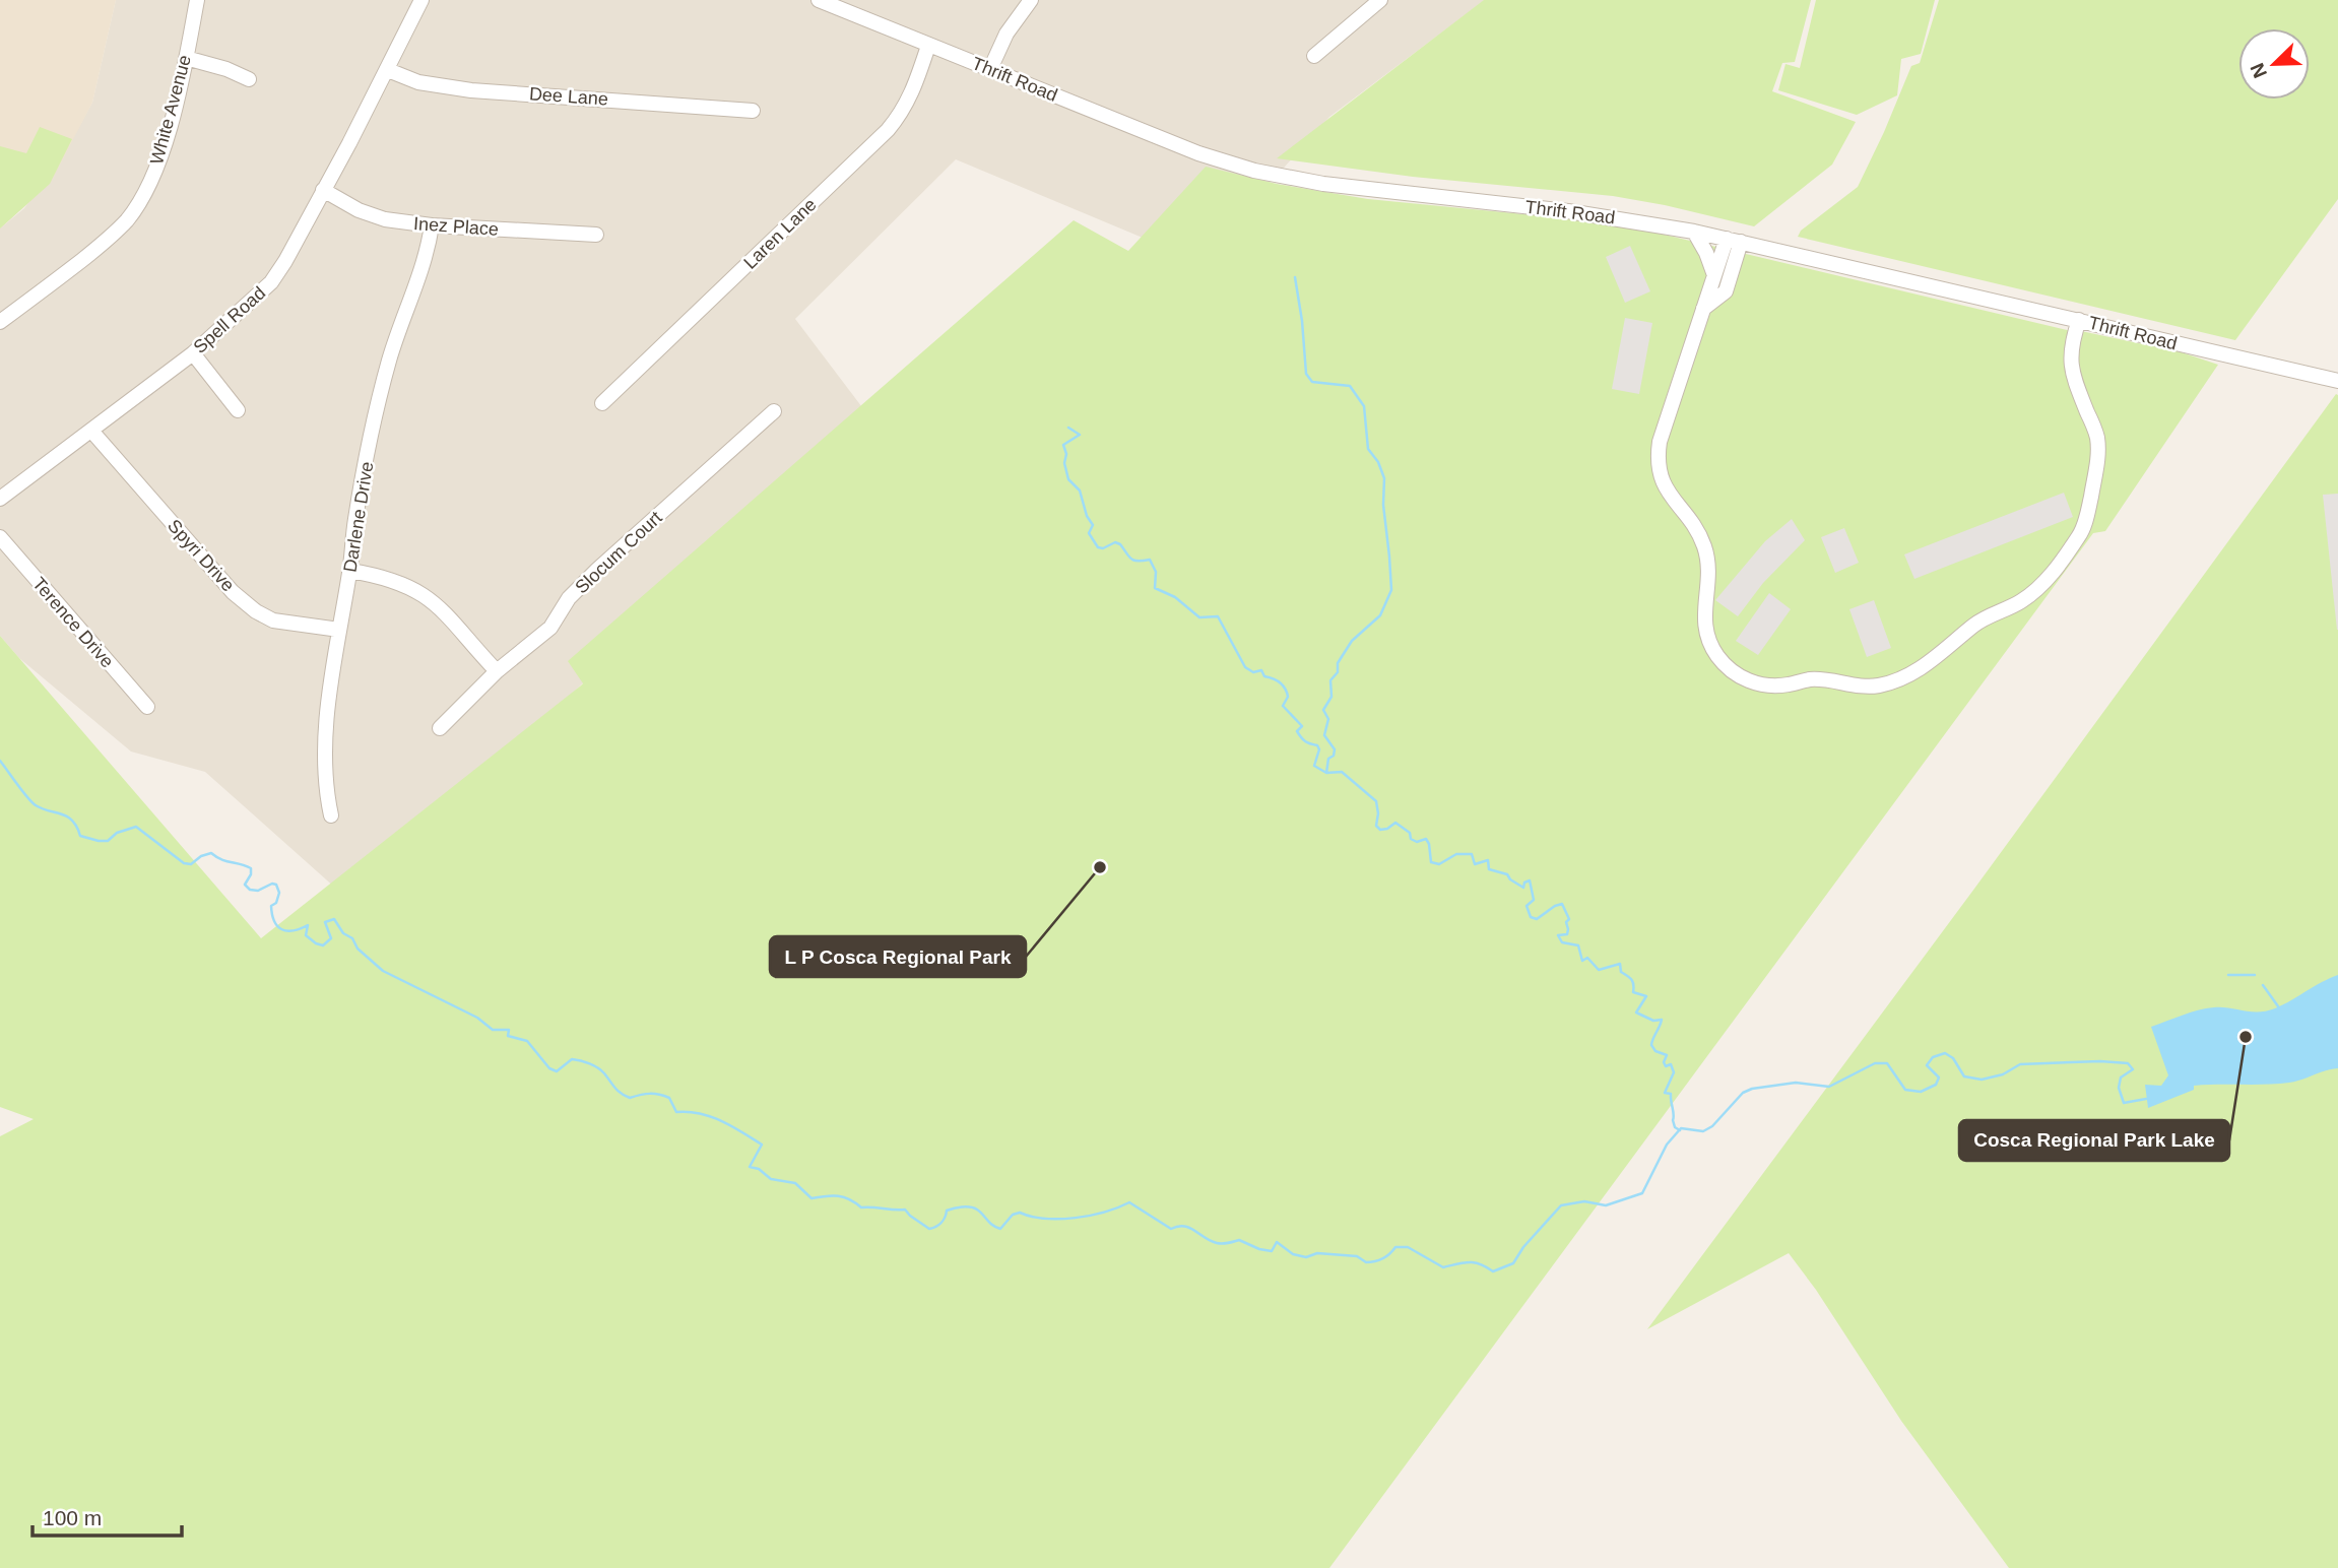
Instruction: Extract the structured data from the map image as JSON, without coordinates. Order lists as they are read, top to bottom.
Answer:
{
  "streets": {
    "street": [
      "Thrift Road",
      "Dee Lane",
      "White Avenue",
      "Inez Place",
      "Laren Lane",
      "Spell Road",
      "Darlene Drive",
      "Slocum Court",
      "Spyri Drive",
      "Terence Drive"
    ]
  },
  "crossings": [
    ["Thrift Road", "Laren Lane"],
    ["Dee Lane", "Spell Road"],
    ["Inez Place", "Spell Road"],
    ["Inez Place", "Darlene Drive"],
    ["Spell Road", "Spyri Drive"],
    ["Darlene Drive", "Spyri Drive"]
  ],
  "places": ["L P Cosca Regional Park", "Cosca Regional Park Lake"],
  "scale_bar": "100 m",
  "north": "bottom left"
}
